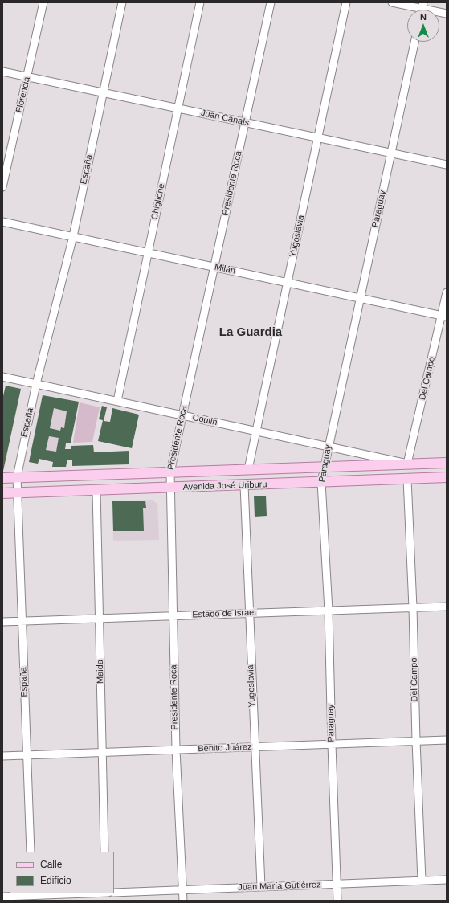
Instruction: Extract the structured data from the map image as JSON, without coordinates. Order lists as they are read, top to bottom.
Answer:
{
  "streets": {
    "main road": ["Avenida José Uriburu"],
    "street": [
      "Florencia",
      "Juan Canals",
      "España",
      "Presidente Roca",
      "Chiglione",
      "Paraguay",
      "Yugoslavia",
      "Milán",
      "Del Campo",
      "Coulin",
      "Estado de Israel",
      "Maida",
      "Benito Juárez",
      "Juan María Gutiérrez"
    ]
  },
  "crossings": [
    ["Florencia", "Juan Canals"],
    ["Juan Canals", "España"],
    ["Juan Canals", "Presidente Roca"],
    ["Juan Canals", "Chiglione"],
    ["Juan Canals", "Paraguay"],
    ["Juan Canals", "Yugoslavia"],
    ["España", "Milán"],
    ["España", "Coulin"],
    ["España", "Avenida José Uriburu"],
    ["España", "Estado de Israel"],
    ["España", "Benito Juárez"],
    ["Presidente Roca", "Milán"],
    ["Presidente Roca", "Coulin"],
    ["Presidente Roca", "Avenida José Uriburu"],
    ["Presidente Roca", "Estado de Israel"],
    ["Presidente Roca", "Benito Juárez"],
    ["Presidente Roca", "Juan María Gutiérrez"],
    ["Chiglione", "Milán"],
    ["Chiglione", "Coulin"],
    ["Paraguay", "Milán"],
    ["Paraguay", "Coulin"],
    ["Paraguay", "Avenida José Uriburu"],
    ["Paraguay", "Estado de Israel"],
    ["Paraguay", "Benito Juárez"],
    ["Paraguay", "Juan María Gutiérrez"],
    ["Yugoslavia", "Milán"],
    ["Yugoslavia", "Coulin"],
    ["Yugoslavia", "Avenida José Uriburu"],
    ["Yugoslavia", "Estado de Israel"],
    ["Yugoslavia", "Benito Juárez"],
    ["Yugoslavia", "Juan María Gutiérrez"],
    ["Milán", "Del Campo"],
    ["Del Campo", "Coulin"],
    ["Del Campo", "Avenida José Uriburu"],
    ["Del Campo", "Estado de Israel"],
    ["Del Campo", "Benito Juárez"],
    ["Del Campo", "Juan María Gutiérrez"],
    ["Coulin", "Avenida José Uriburu"],
    ["Avenida José Uriburu", "Maida"],
    ["Estado de Israel", "Maida"],
    ["Maida", "Benito Juárez"]
  ],
  "districts": ["La Guardia"],
  "legend": ["Calle", "Edificio"],
  "north": "top"
}
